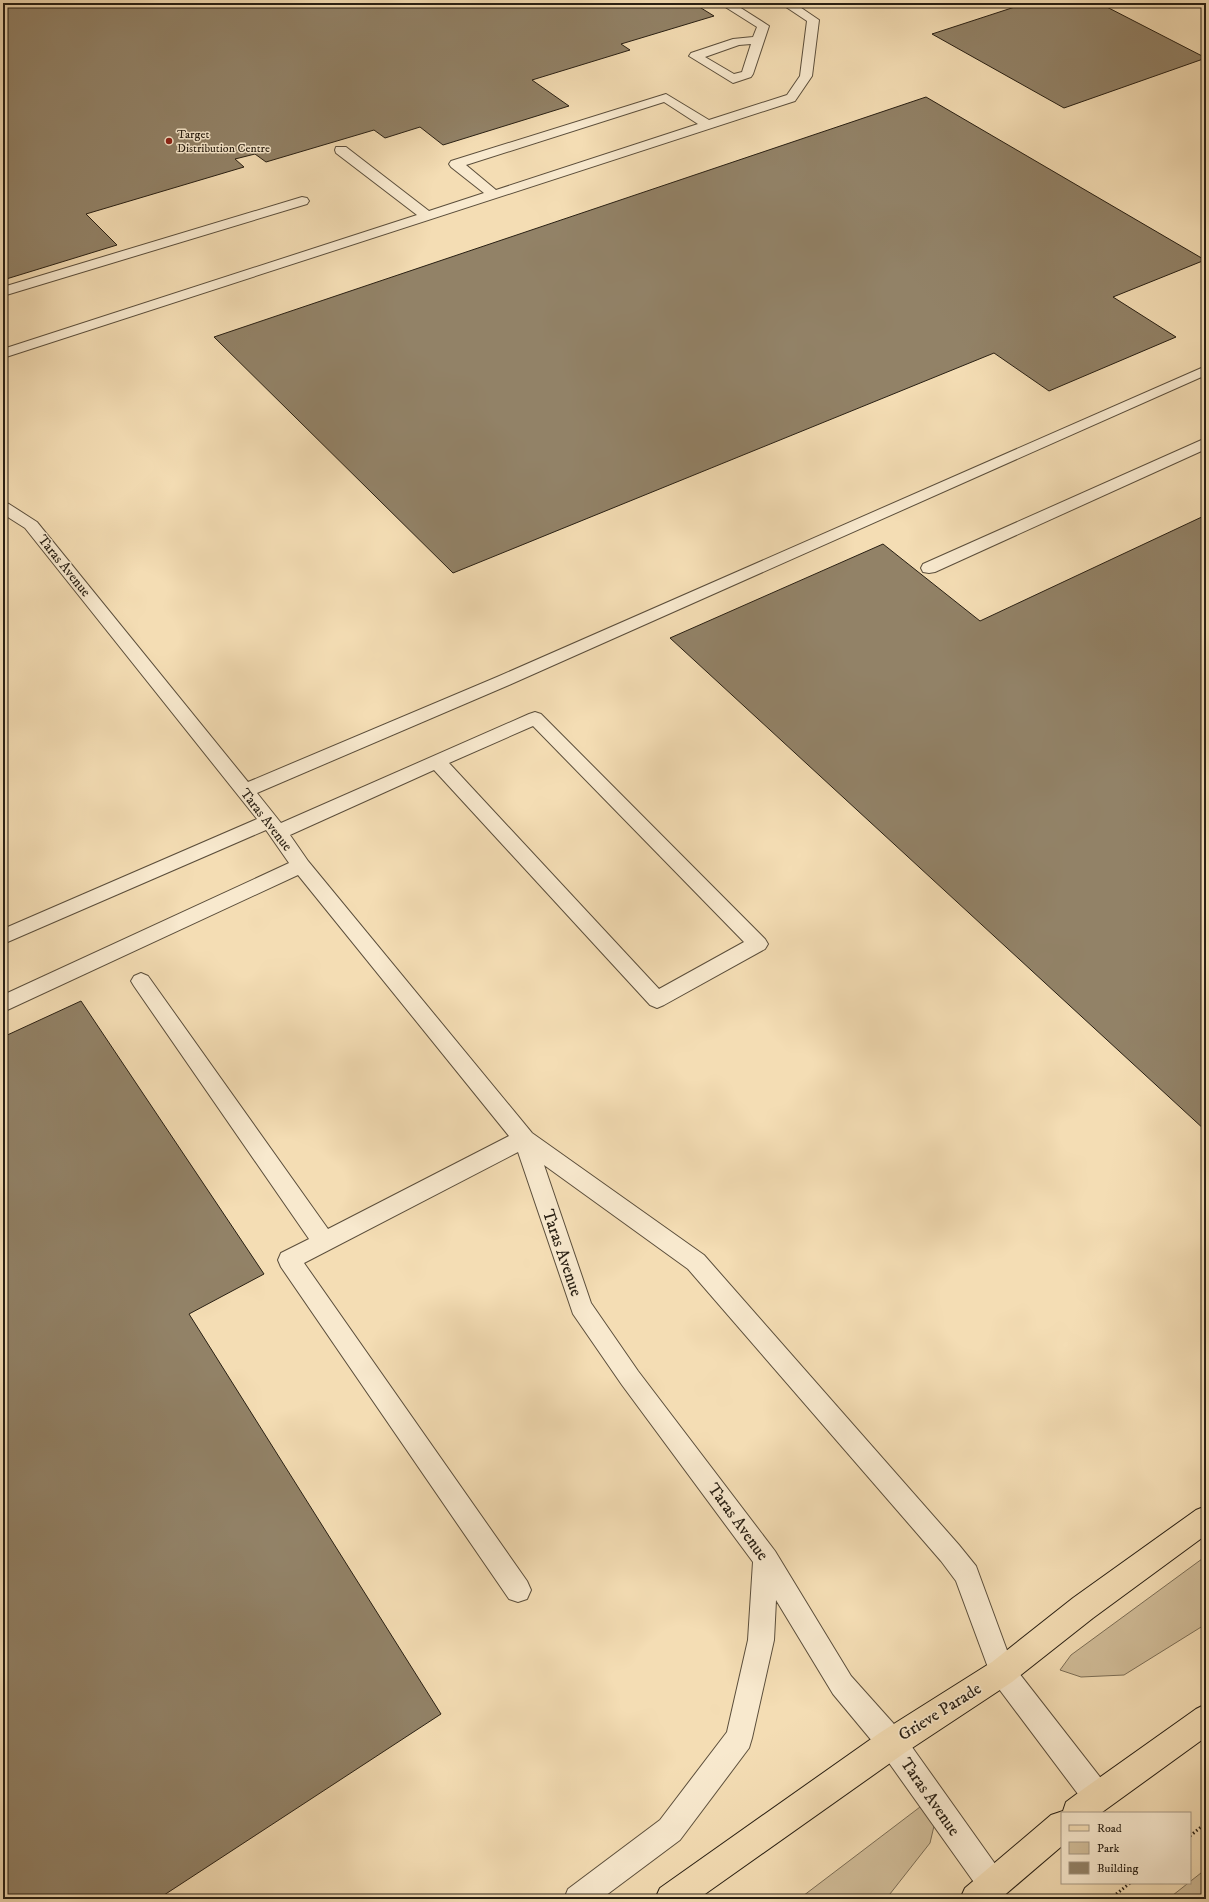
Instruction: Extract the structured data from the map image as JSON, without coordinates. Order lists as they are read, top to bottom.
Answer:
{
  "streets": {
    "main road": ["Grieve Parade"],
    "lane": ["Taras Avenue"]
  },
  "crossings": [
    ["Taras Avenue", "Grieve Parade"]
  ],
  "places": ["Target Distribution Centre"],
  "legend": ["Road", "Park", "Building"]
}
